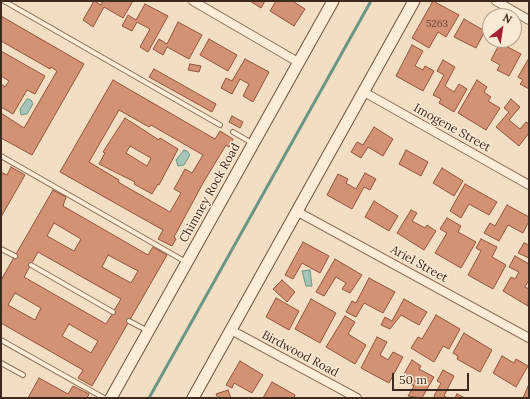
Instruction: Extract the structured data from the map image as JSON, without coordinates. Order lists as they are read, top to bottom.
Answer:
{
  "streets": {
    "main road": ["Chimney Rock Road"],
    "street": ["Imogene Street", "Ariel Street", "Birdwood Road"]
  },
  "house_numbers": ["5263"],
  "scale_bar": "50 m",
  "north": "top right"
}
